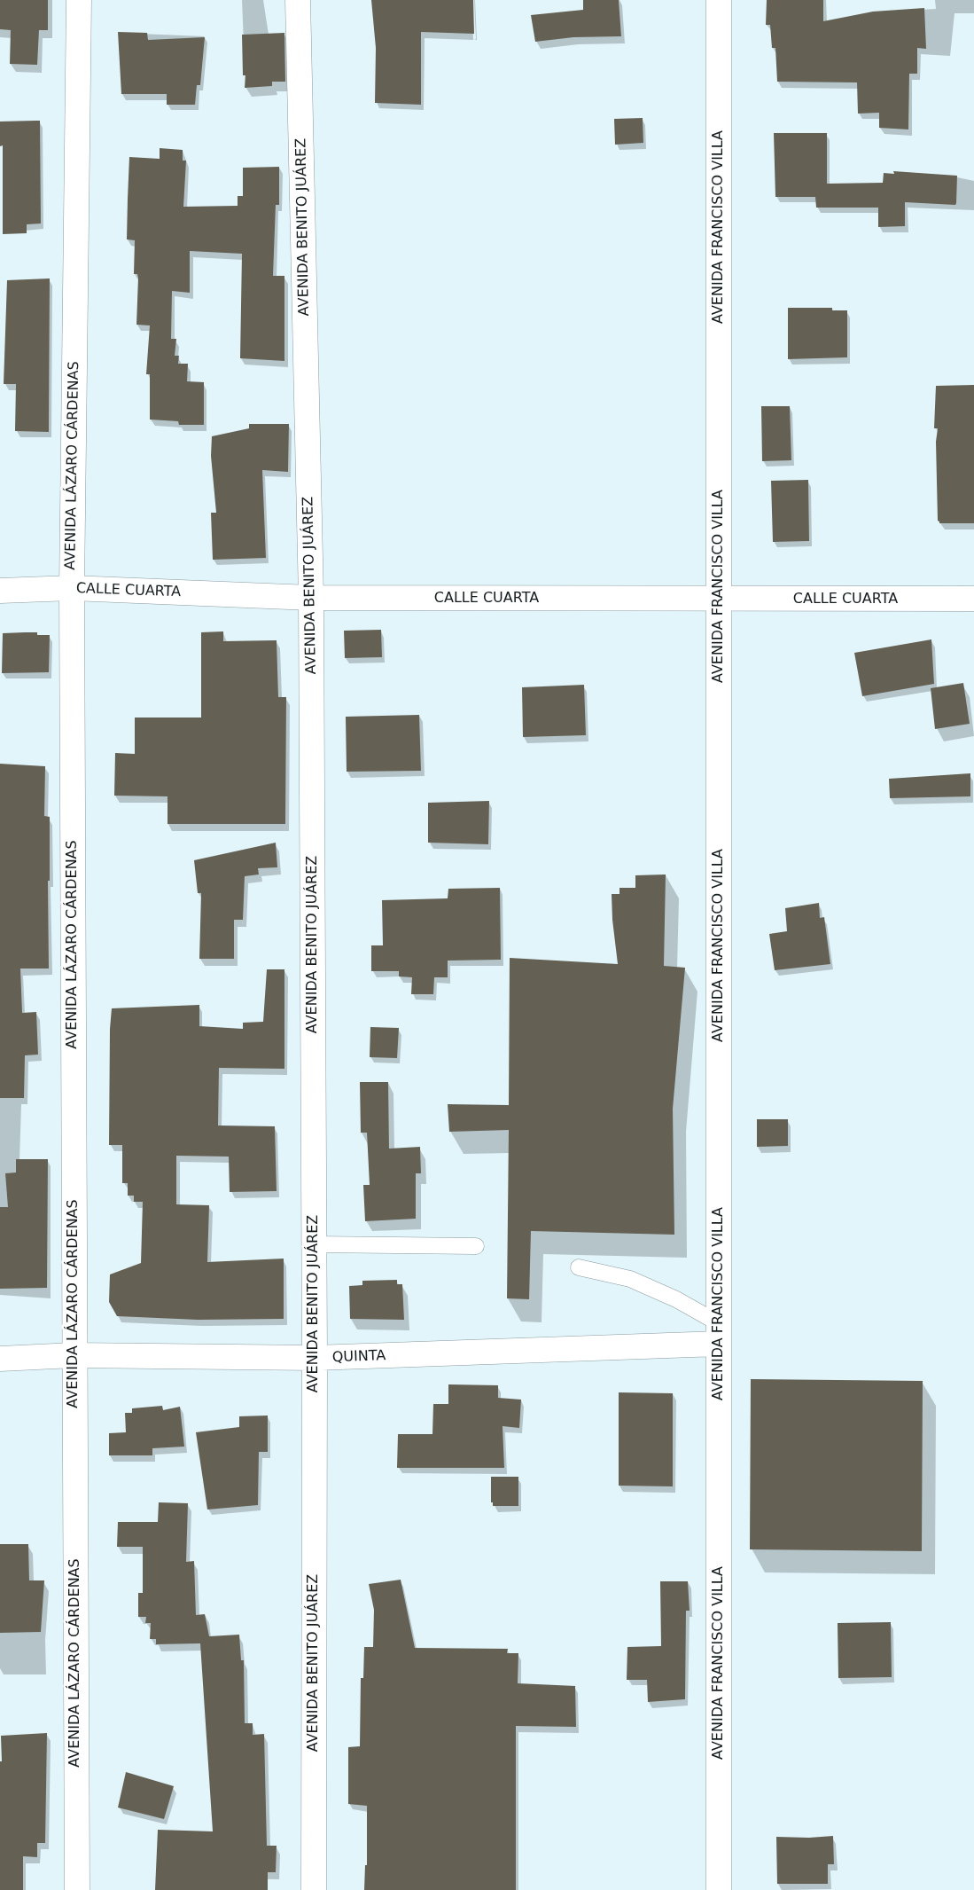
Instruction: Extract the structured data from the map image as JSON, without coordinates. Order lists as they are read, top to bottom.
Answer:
{
  "streets": {
    "street": [
      "AVENIDA BENITO JUÁREZ",
      "AVENIDA FRANCISCO VILLA",
      "AVENIDA LÁZARO CÁRDENAS",
      "CALLE CUARTA",
      "QUINTA"
    ]
  },
  "crossings": [
    ["AVENIDA BENITO JUÁREZ", "CALLE CUARTA"],
    ["AVENIDA BENITO JUÁREZ", "QUINTA"],
    ["AVENIDA FRANCISCO VILLA", "CALLE CUARTA"],
    ["AVENIDA FRANCISCO VILLA", "QUINTA"],
    ["AVENIDA LÁZARO CÁRDENAS", "CALLE CUARTA"],
    ["AVENIDA LÁZARO CÁRDENAS", "QUINTA"]
  ]
}
